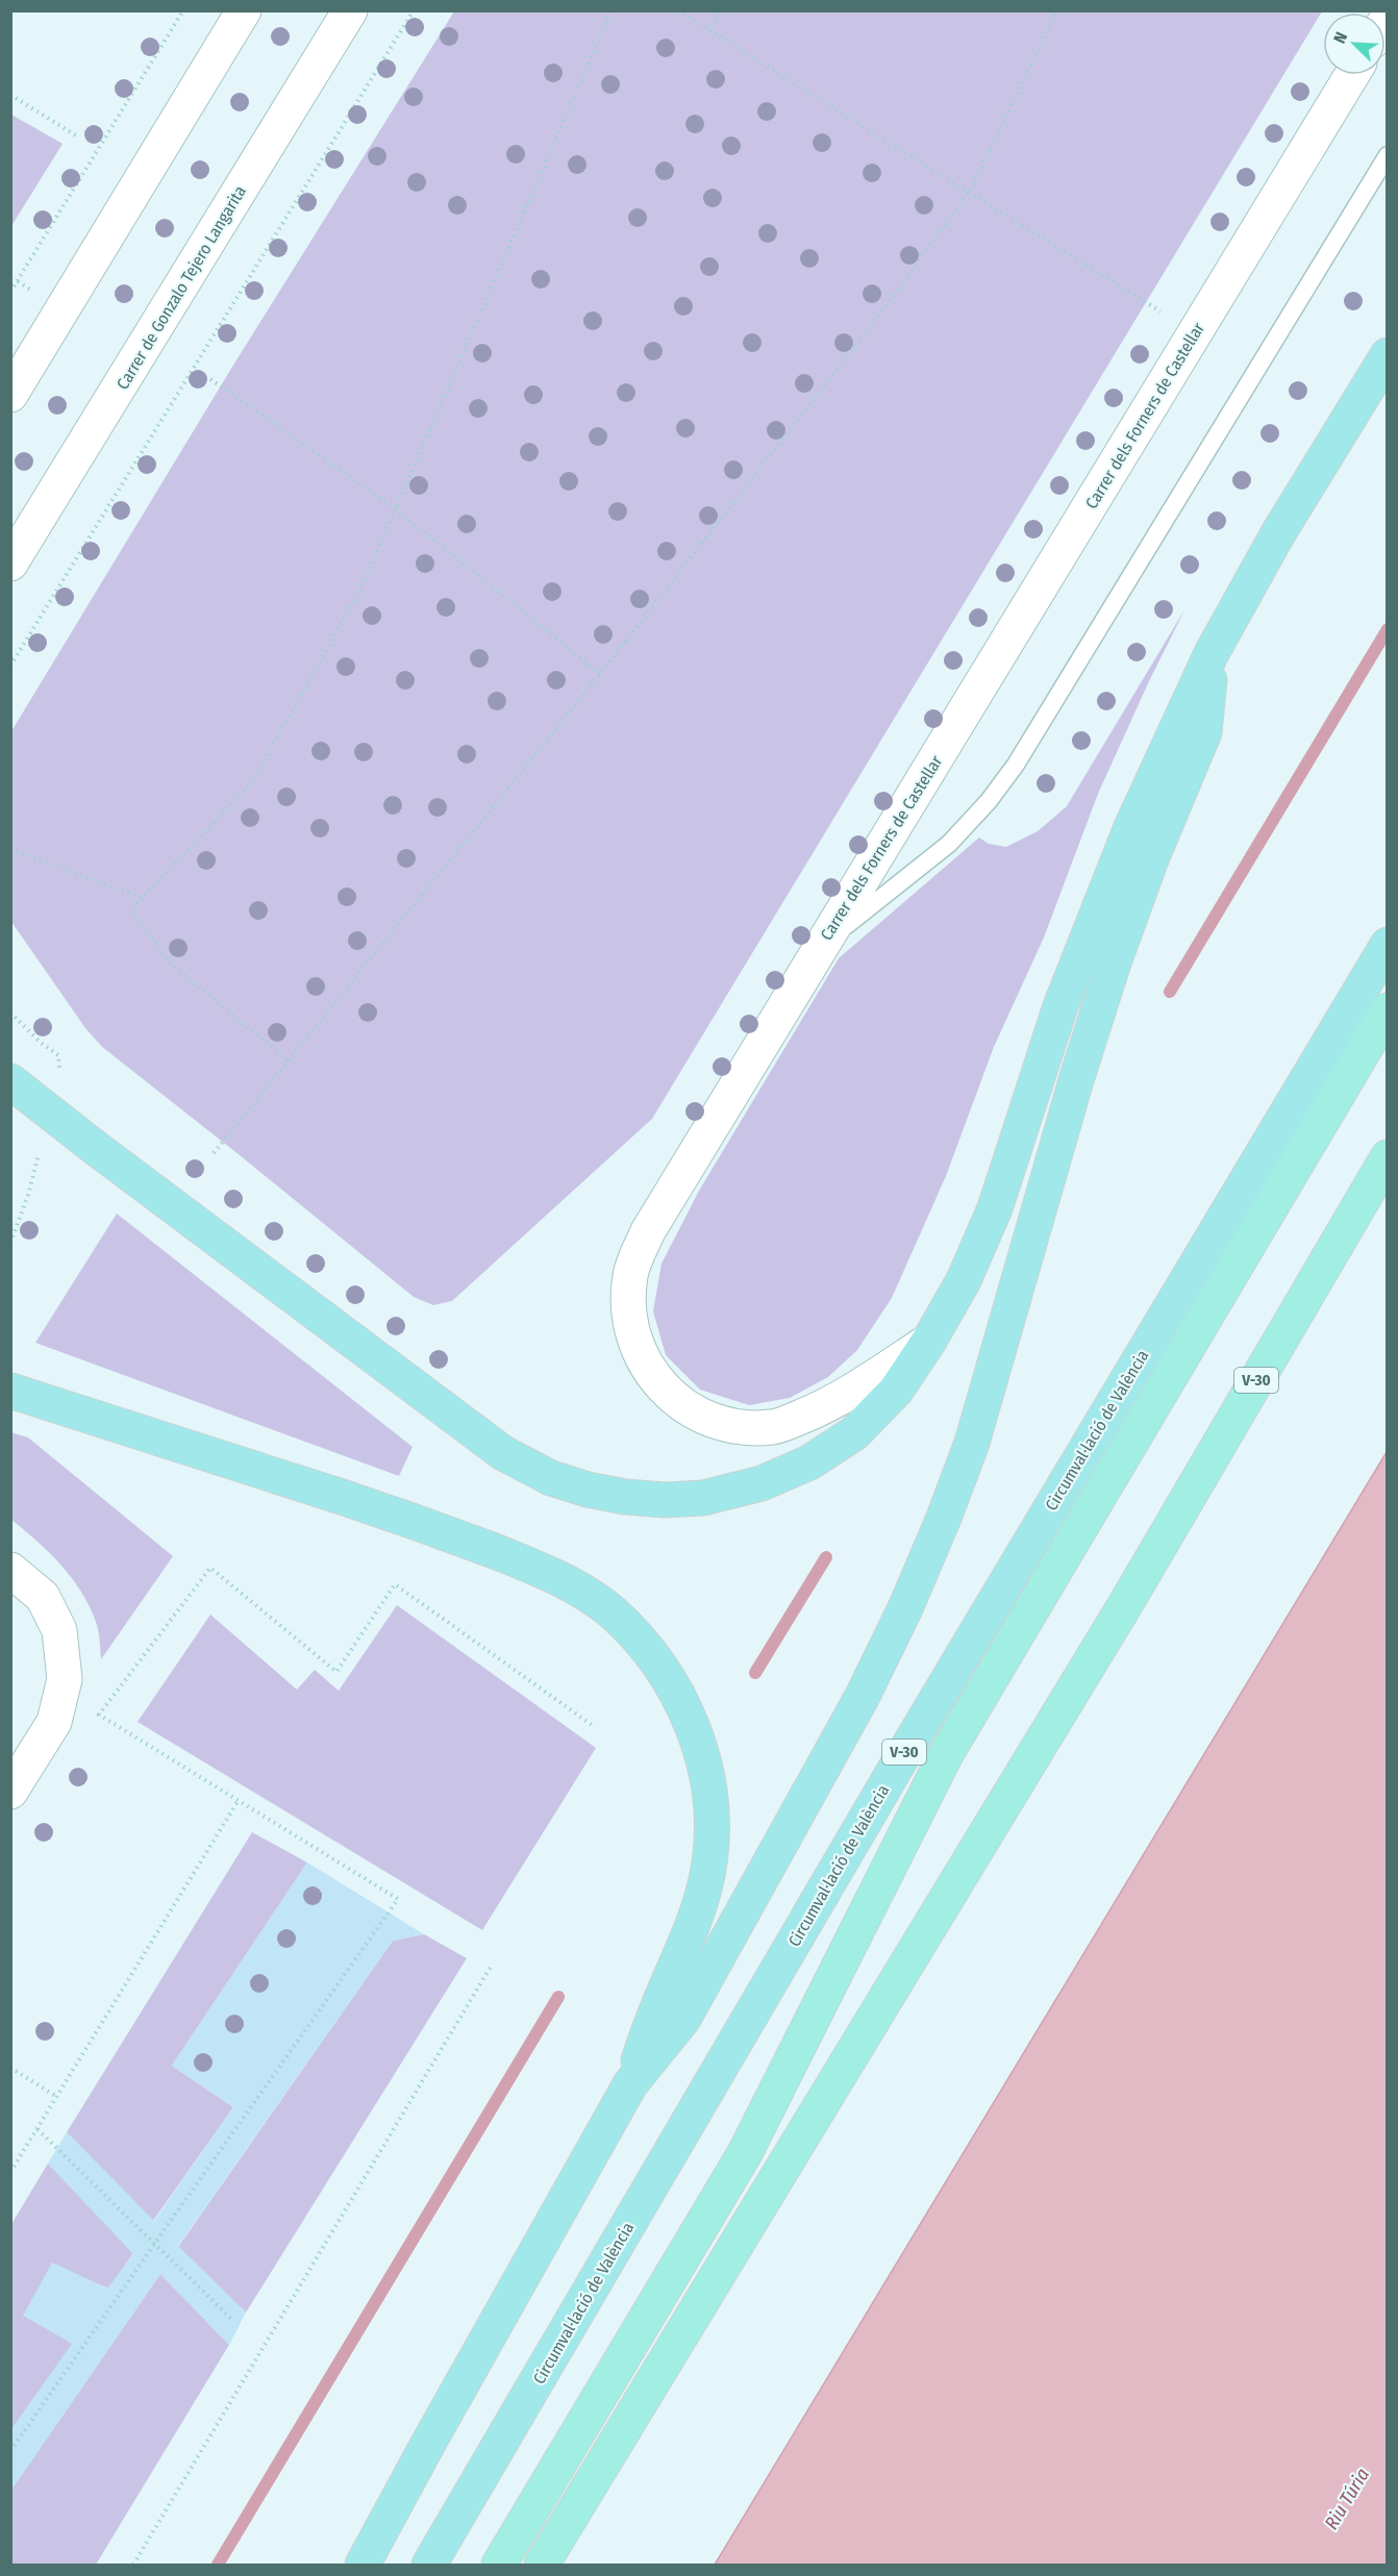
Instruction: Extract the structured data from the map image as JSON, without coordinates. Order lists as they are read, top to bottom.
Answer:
{
  "streets": {
    "highway": ["V-30", "Circumval·lació de València"],
    "street": ["Carrer de Gonzalo Tejero Langarita", "Carrer dels Forners de Castellar"]
  },
  "water": ["Riu Túria"],
  "north": "top left"
}
